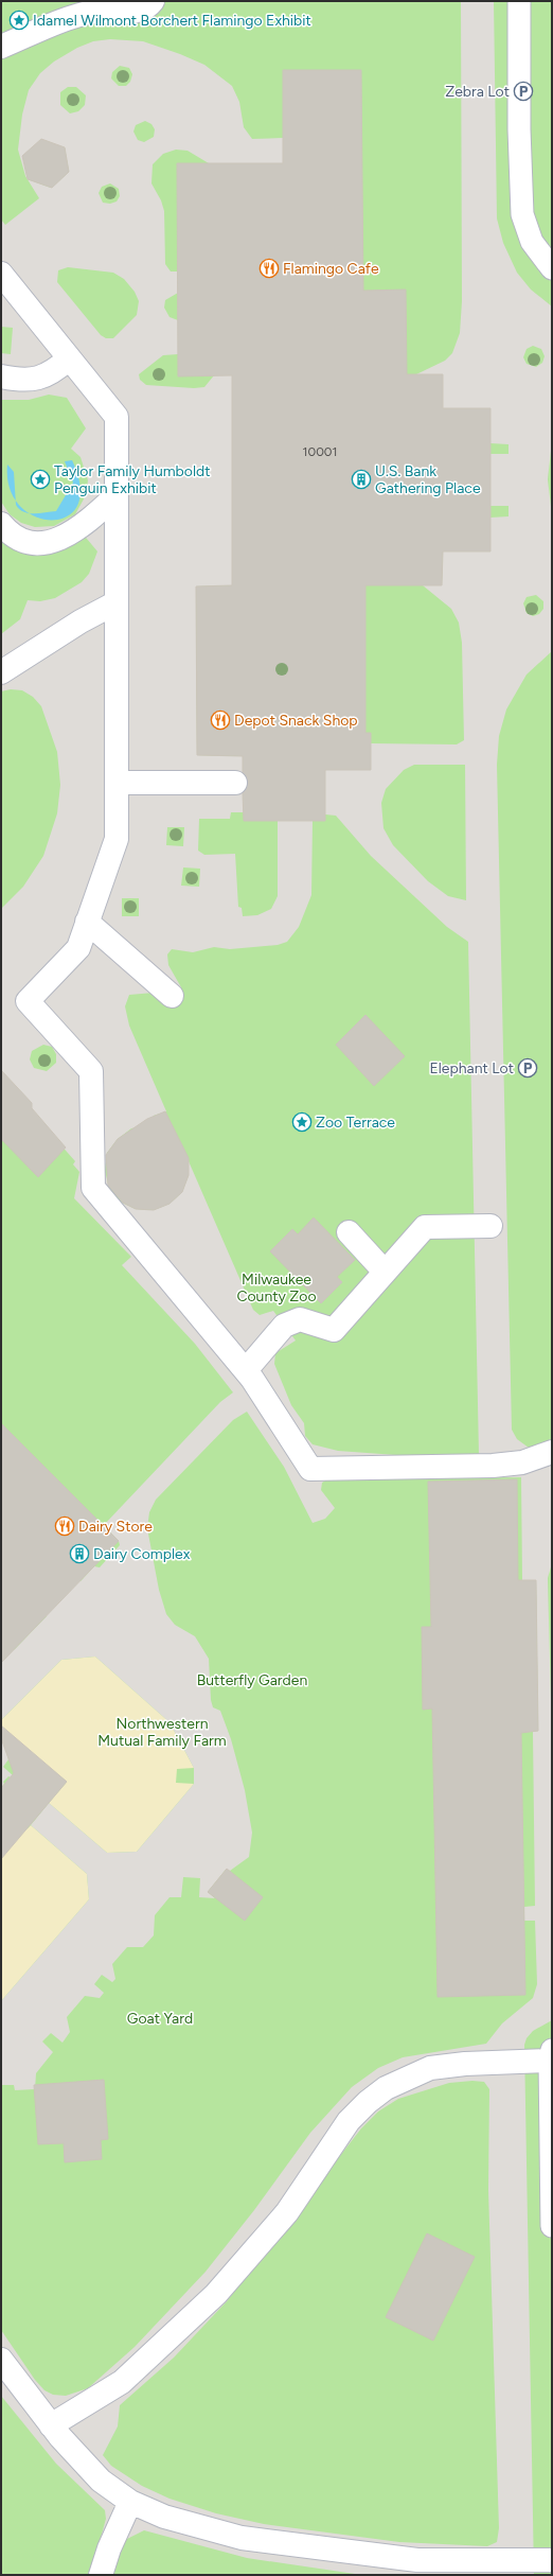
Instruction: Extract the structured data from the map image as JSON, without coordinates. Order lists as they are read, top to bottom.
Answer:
{
  "parks": [
    "Milwaukee County Zoo",
    "Butterfly Garden",
    "Northwestern Mutual Family Farm",
    "Goat Yard"
  ],
  "places": {
    "place": ["Idamel Wilmont Borchert Flamingo Exhibit", "Taylor Family Humboldt Penguin Exhibit", "Zoo Terrace"],
    "parking": ["Zebra Lot", "Elephant Lot"],
    "restaurant": ["Flamingo Cafe", "Depot Snack Shop", "Dairy Store"],
    "building": ["U.S. Bank Gathering Place", "Dairy Complex"]
  },
  "house_numbers": ["10001"]
}
